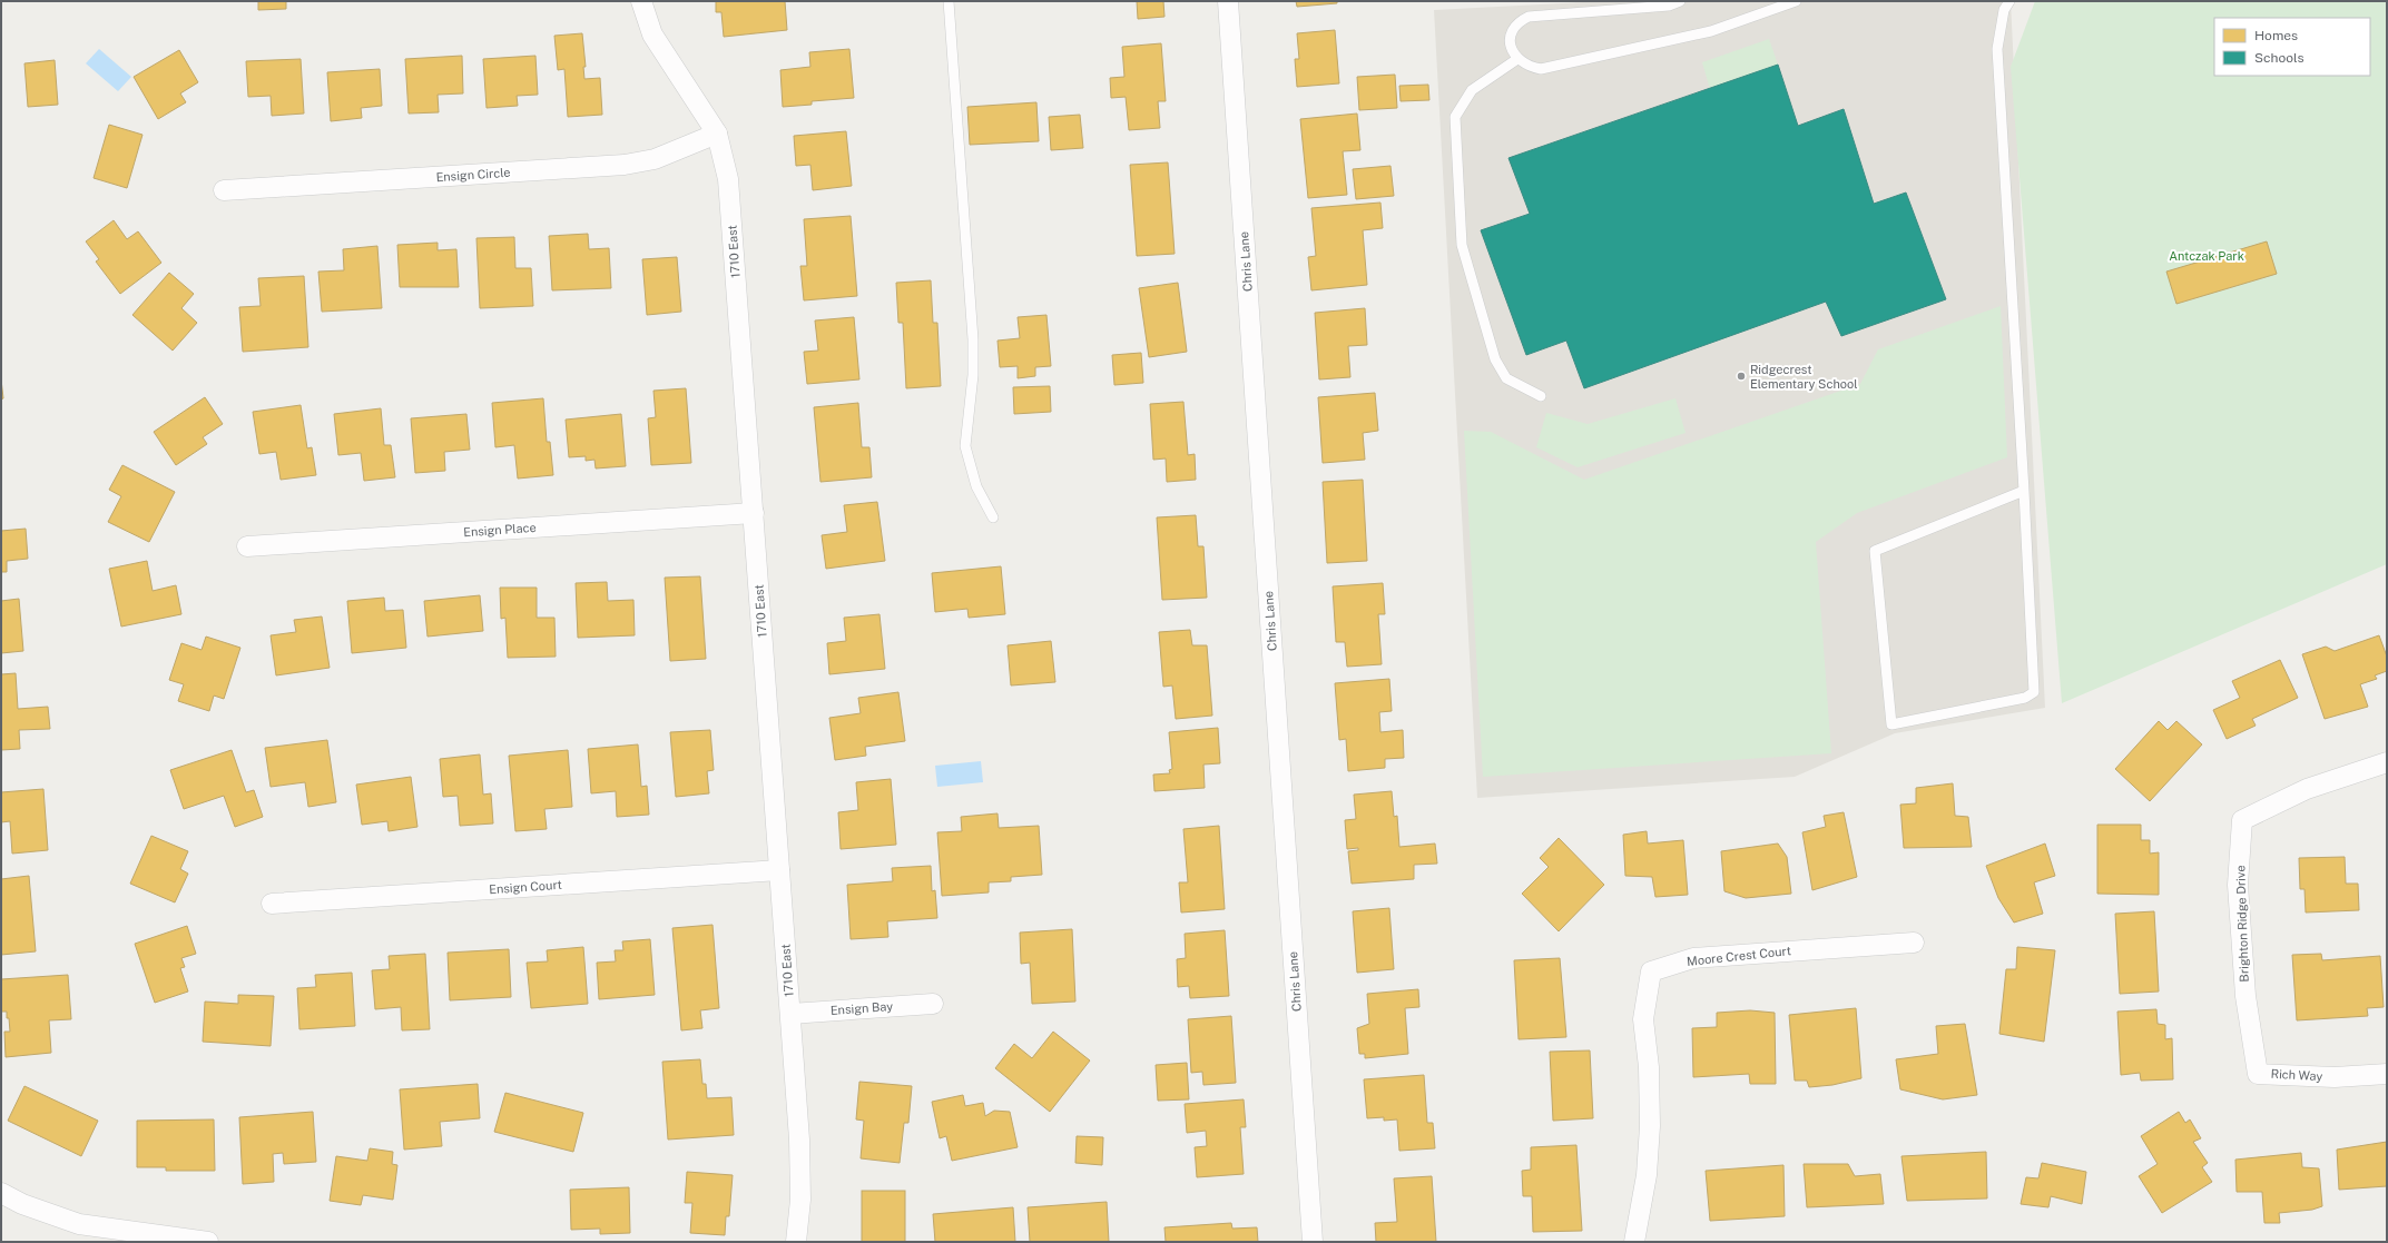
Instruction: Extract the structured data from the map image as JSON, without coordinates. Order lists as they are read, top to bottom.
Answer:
{
  "streets": {
    "street": [
      "Ensign Circle",
      "1710 East",
      "Chris Lane",
      "Ensign Place",
      "Ensign Court",
      "Brighton Ridge Drive",
      "Moore Crest Court",
      "Ensign Bay",
      "Rich Way"
    ]
  },
  "crossings": [
    ["Ensign Circle", "1710 East"],
    ["1710 East", "Ensign Place"],
    ["1710 East", "Ensign Court"],
    ["1710 East", "Ensign Bay"],
    ["Brighton Ridge Drive", "Rich Way"]
  ],
  "parks": ["Antczak Park"],
  "places": ["Ridgecrest Elementary School"],
  "legend": ["Homes", "Schools"]
}
